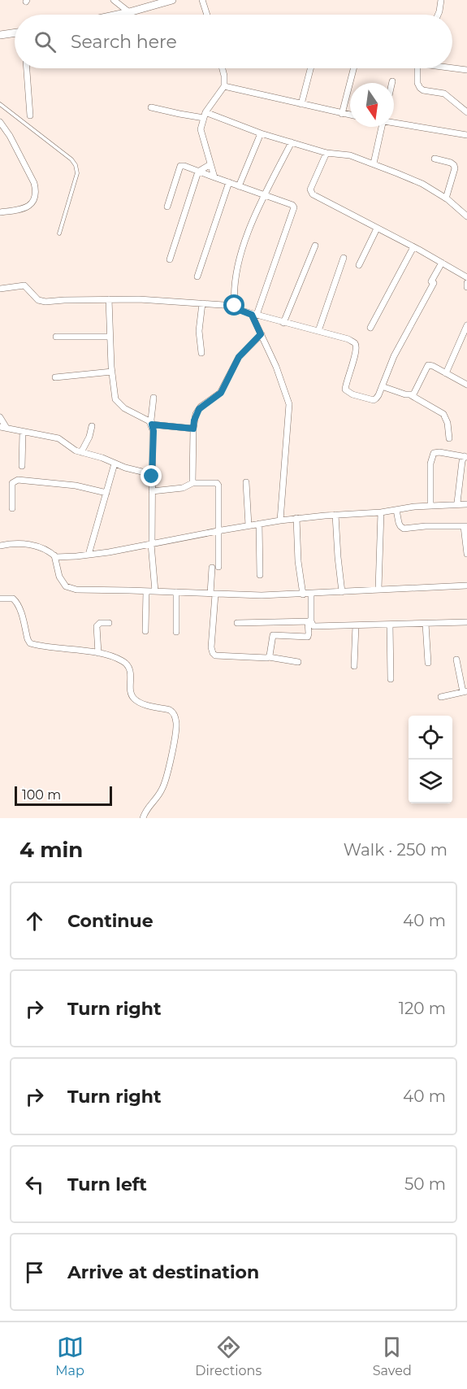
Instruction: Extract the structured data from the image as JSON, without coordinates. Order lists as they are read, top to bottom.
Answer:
{
  "scale_bar": "100 m",
  "north": "bottom",
  "page": {
    "search": "Search here",
    "scale": "100 m",
    "heading": ["4 min", "Walk · 250 m"],
    "list": [
      ["Continue", "40 m"],
      ["Turn right", "120 m"],
      ["Turn right", "40 m"],
      ["Turn left", "50 m"],
      "Arrive at destination"
    ],
    "nav": ["Map", "Directions", "Saved"]
  }
}
